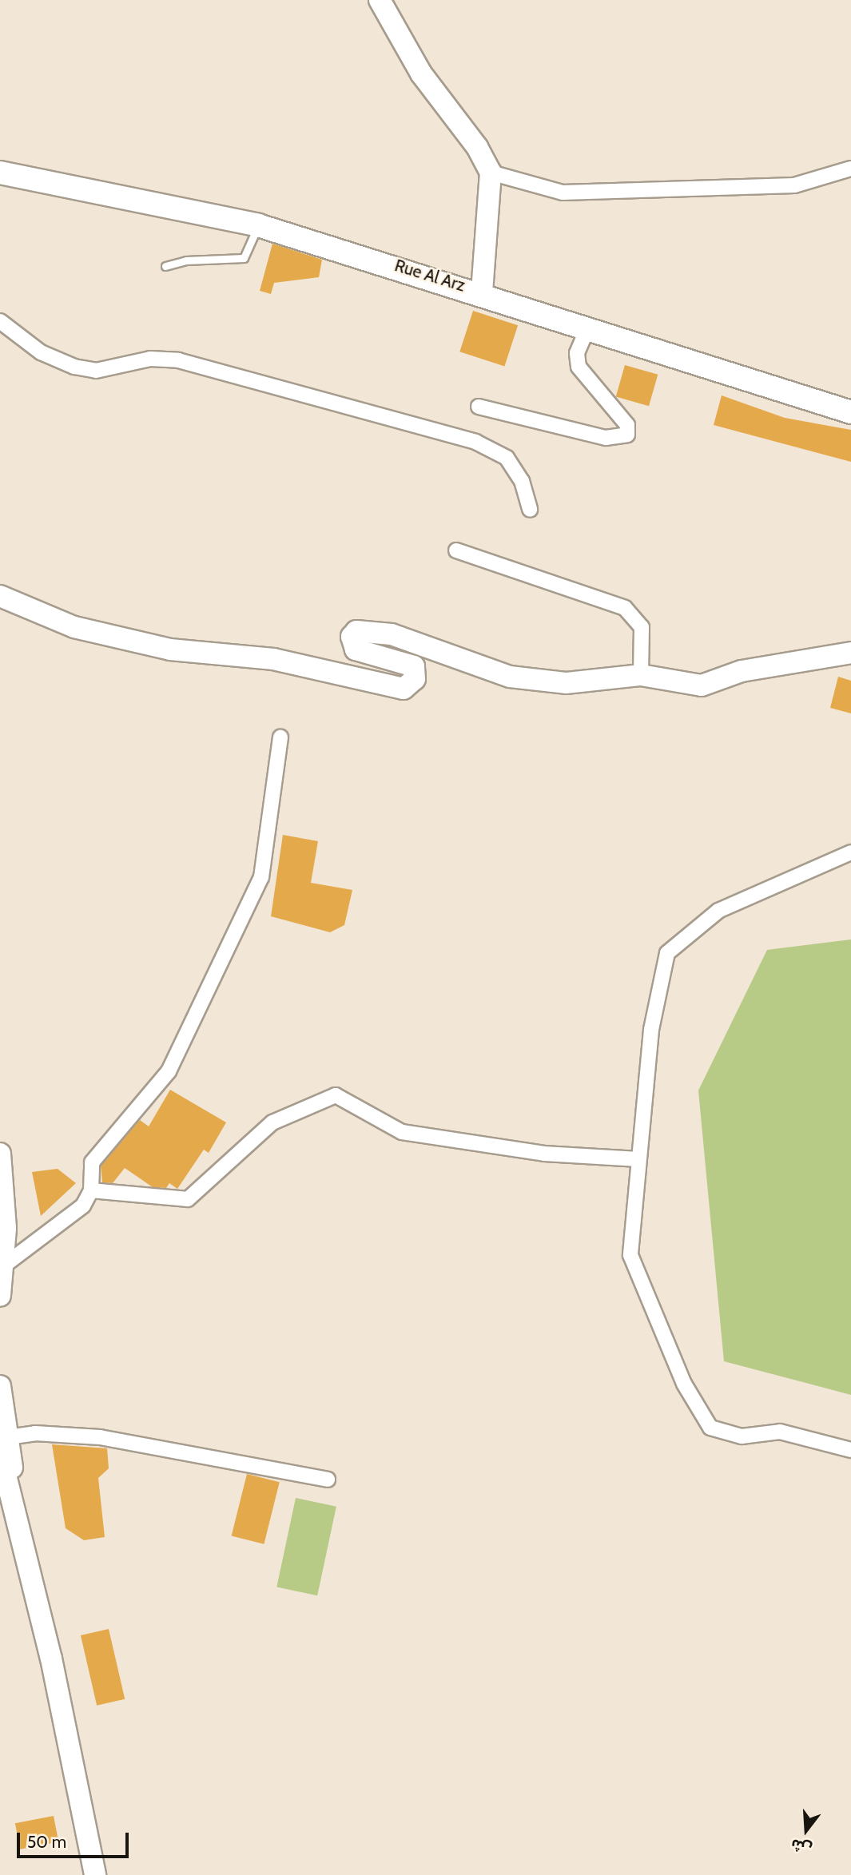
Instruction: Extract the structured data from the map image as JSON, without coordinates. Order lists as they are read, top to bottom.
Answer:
{
  "streets": {
    "main road": ["Rue Al Arz"]
  },
  "scale_bar": "50 m",
  "north": "bottom"
}
